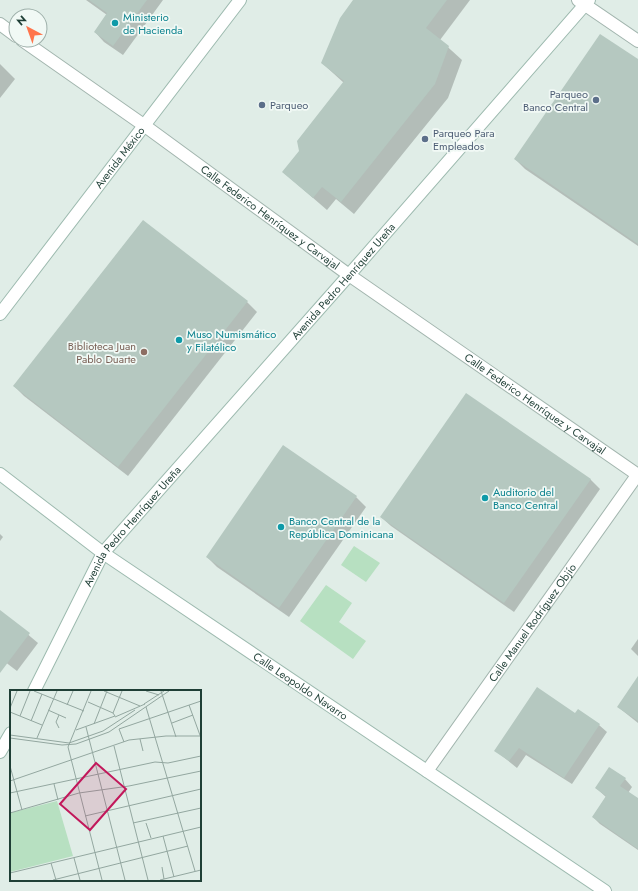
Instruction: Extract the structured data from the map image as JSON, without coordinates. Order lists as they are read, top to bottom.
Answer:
{
  "streets": {
    "street": [
      "Avenida México",
      "Calle Federico Henríquez y Carvajal",
      "Avenida Pedro Henríquez Ureña",
      "Calle Manuel Rodríguez Objío",
      "Calle Leopoldo Navarro"
    ]
  },
  "crossings": [
    ["Avenida México", "Calle Federico Henríquez y Carvajal"],
    ["Calle Federico Henríquez y Carvajal", "Avenida Pedro Henríquez Ureña"],
    ["Calle Federico Henríquez y Carvajal", "Calle Manuel Rodríguez Objío"],
    ["Avenida Pedro Henríquez Ureña", "Calle Leopoldo Navarro"],
    ["Calle Manuel Rodríguez Objío", "Calle Leopoldo Navarro"]
  ],
  "places": [
    "Ministerio de Hacienda",
    "Parqueo Banco Central",
    "Parqueo",
    "Parqueo Para Empleados",
    "Muso Numismático y Filatélico",
    "Biblioteca Juan Pablo Duarte",
    "Auditorio del Banco Central",
    "Banco Central de la República Dominicana"
  ],
  "north": "top left"
}
